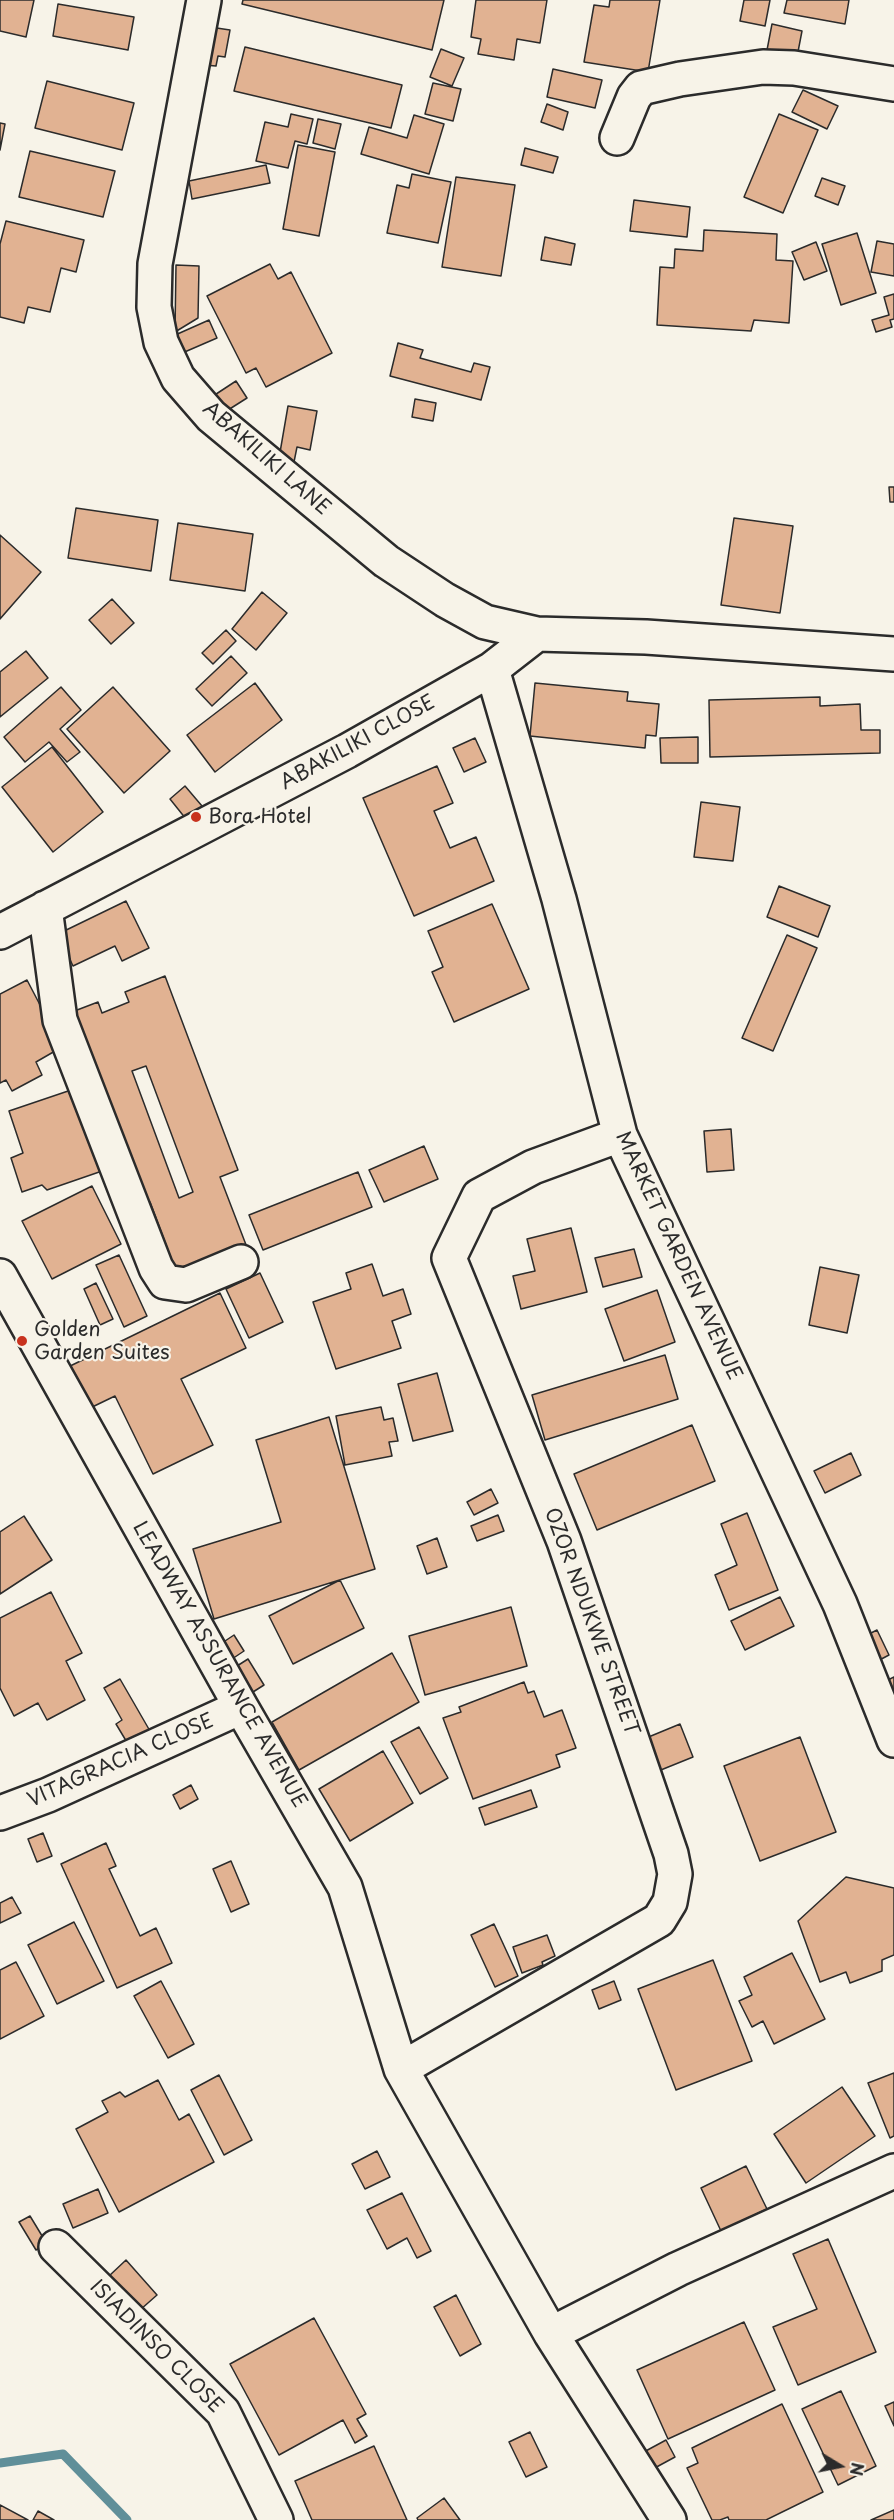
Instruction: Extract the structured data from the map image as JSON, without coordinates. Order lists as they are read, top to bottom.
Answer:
{
  "streets": {
    "street": [
      "ABAKILIKI LANE",
      "ABAKILIKI CLOSE",
      "MARKET GARDEN AVENUE",
      "OZOR NDUKWE STREET",
      "LEADWAY ASSURANCE AVENUE",
      "VITAGRACIA CLOSE",
      "ISIADINSO CLOSE"
    ]
  },
  "crossings": [
    ["ABAKILIKI CLOSE", "MARKET GARDEN AVENUE"],
    ["MARKET GARDEN AVENUE", "OZOR NDUKWE STREET"],
    ["OZOR NDUKWE STREET", "LEADWAY ASSURANCE AVENUE"],
    ["LEADWAY ASSURANCE AVENUE", "VITAGRACIA CLOSE"]
  ],
  "places": ["Bora Hotel", "Golden Garden Suites"],
  "north": "right"
}
